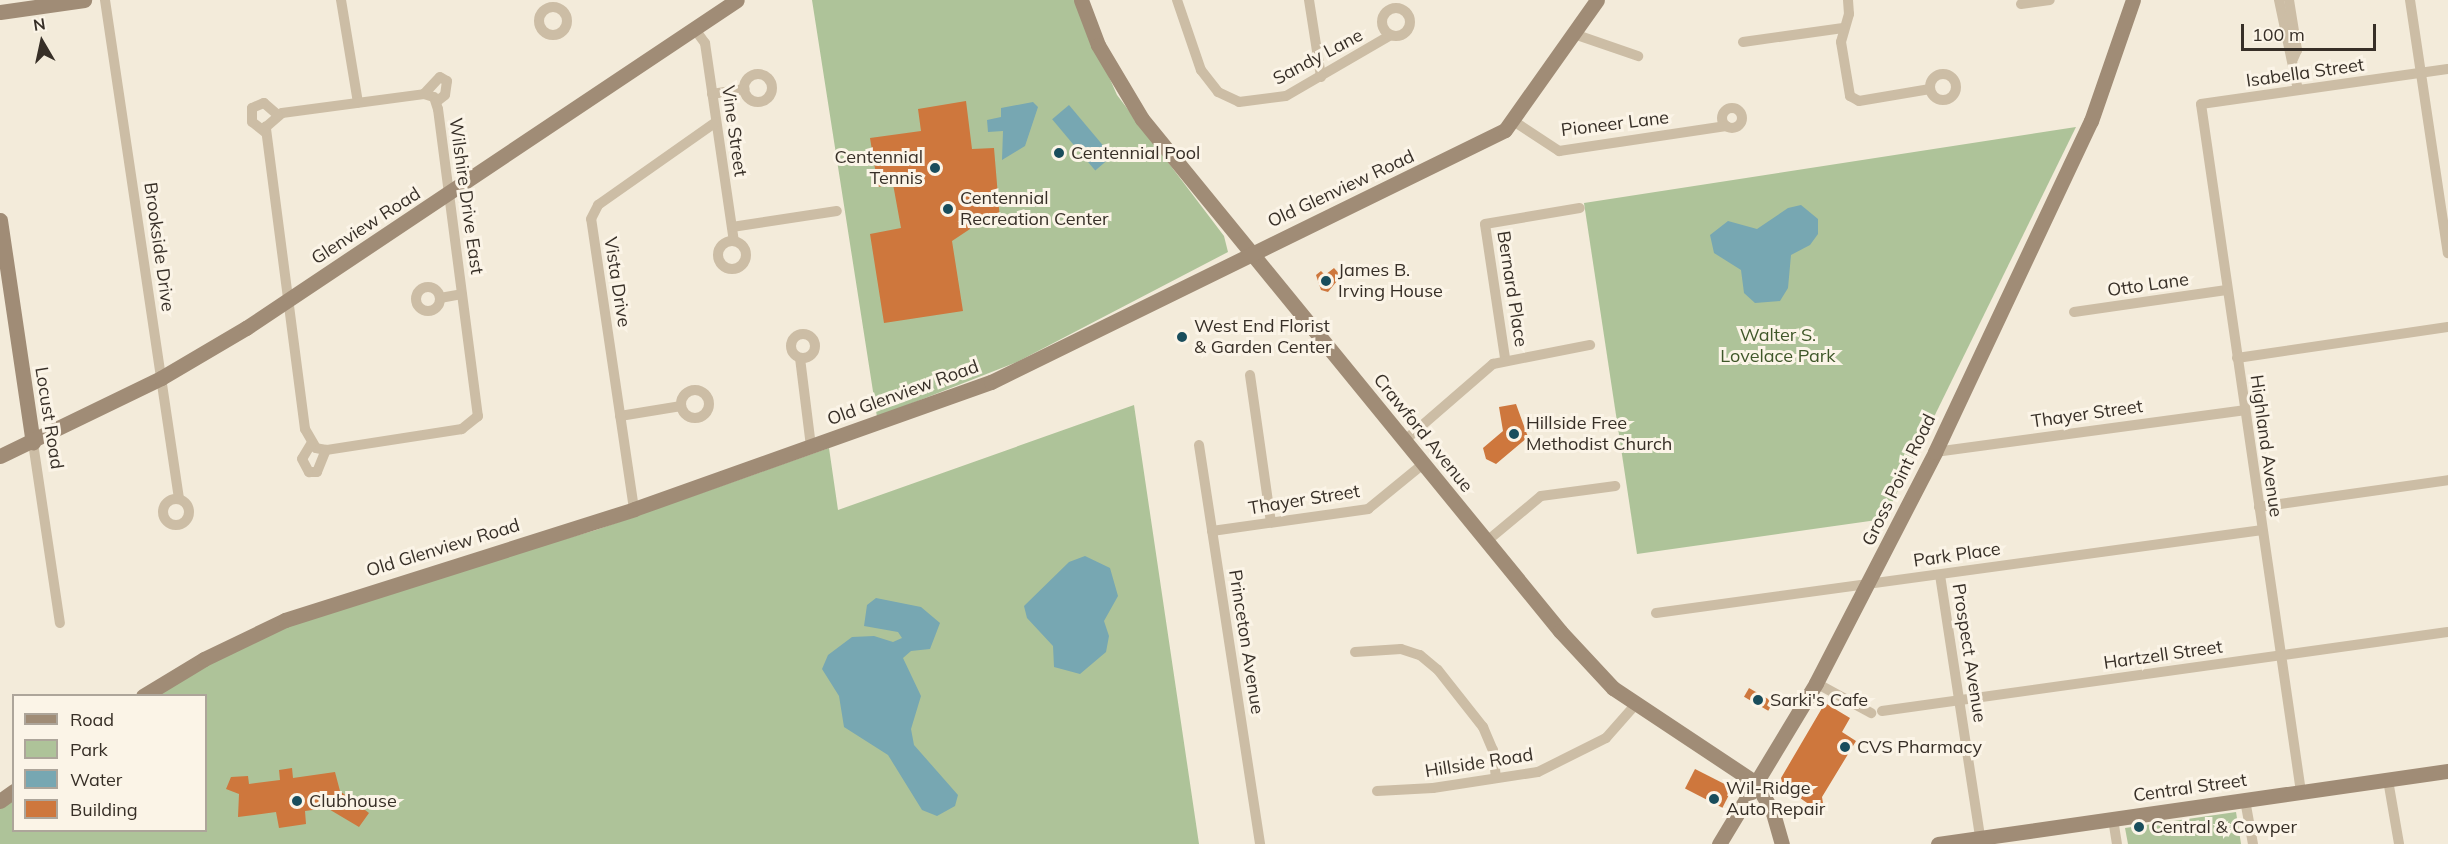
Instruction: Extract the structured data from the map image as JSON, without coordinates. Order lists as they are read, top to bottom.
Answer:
{
  "streets": {
    "main road": [
      "Old Glenview Road",
      "Glenview Road",
      "Locust Road",
      "Crawford Avenue",
      "Gross Point Road",
      "Central Street"
    ],
    "street": [
      "Sandy Lane",
      "Isabella Street",
      "Pioneer Lane",
      "Vine Street",
      "Wilshire Drive East",
      "Brookside Drive",
      "Vista Drive",
      "Otto Lane",
      "Bernard Place",
      "Thayer Street",
      "Highland Avenue",
      "Park Place",
      "Princeton Avenue",
      "Prospect Avenue",
      "Hartzell Street",
      "Hillside Road"
    ]
  },
  "crossings": [
    ["Isabella Street", "Highland Avenue"],
    ["Pioneer Lane", "Old Glenview Road"],
    ["Vine Street", "Glenview Road"],
    ["Vine Street", "Vista Drive"],
    ["Old Glenview Road", "Vista Drive"],
    ["Old Glenview Road", "Crawford Avenue"],
    ["Wilshire Drive East", "Glenview Road"],
    ["Glenview Road", "Brookside Drive"],
    ["Glenview Road", "Locust Road"],
    ["Otto Lane", "Highland Avenue"],
    ["Thayer Street", "Crawford Avenue"],
    ["Thayer Street", "Highland Avenue"],
    ["Thayer Street", "Gross Point Road"],
    ["Thayer Street", "Princeton Avenue"],
    ["Crawford Avenue", "Gross Point Road"],
    ["Crawford Avenue", "Hillside Road"],
    ["Highland Avenue", "Park Place"],
    ["Highland Avenue", "Hartzell Street"],
    ["Highland Avenue", "Central Street"],
    ["Gross Point Road", "Park Place"],
    ["Gross Point Road", "Hartzell Street"],
    ["Park Place", "Prospect Avenue"],
    ["Prospect Avenue", "Hartzell Street"],
    ["Prospect Avenue", "Central Street"]
  ],
  "parks": ["Walter S. Lovelace Park"],
  "places": [
    "Centennial Pool",
    "Centennial Tennis",
    "Centennial Recreation Center",
    "James B. Irving House",
    "West End Florist & Garden Center",
    "Hillside Free Methodist Church",
    "Sarki's Cafe",
    "CVS Pharmacy",
    "Wil-Ridge Auto Repair",
    "Clubhouse",
    "Central & Cowper"
  ],
  "legend": [
    "Road",
    "Park",
    "Water",
    "Building"
  ],
  "scale_bar": "100 m",
  "north": "top"
}
